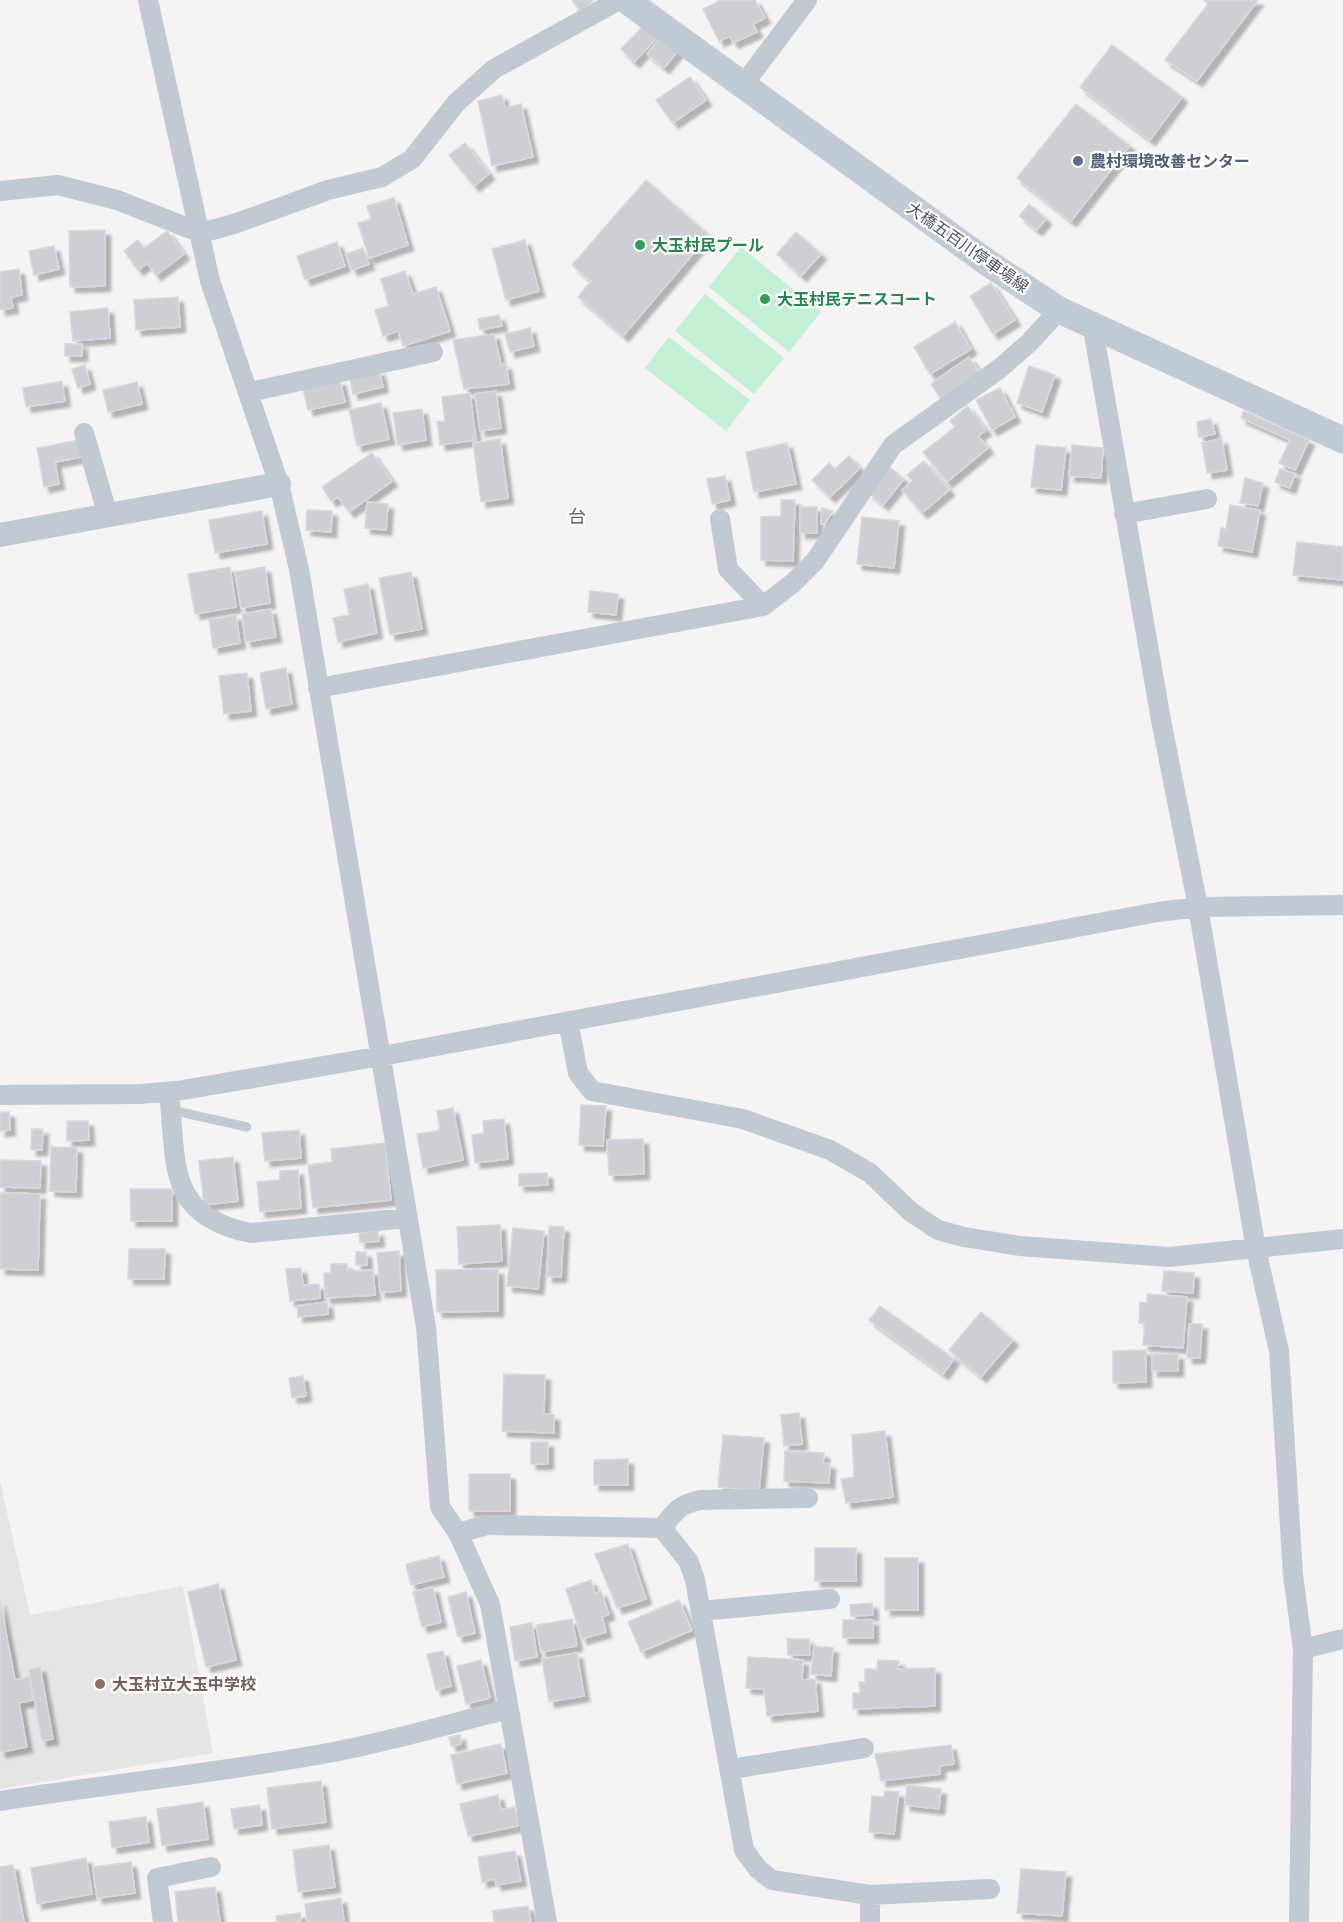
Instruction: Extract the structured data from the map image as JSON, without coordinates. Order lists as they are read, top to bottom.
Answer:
{
  "streets": {
    "main road": ["大橋五百川停車場線"]
  },
  "districts": ["台"],
  "places": [
    "農村環境改善センター",
    "大玉村民プール",
    "大玉村民テニスコート",
    "大玉村立大玉中学校"
  ]
}
